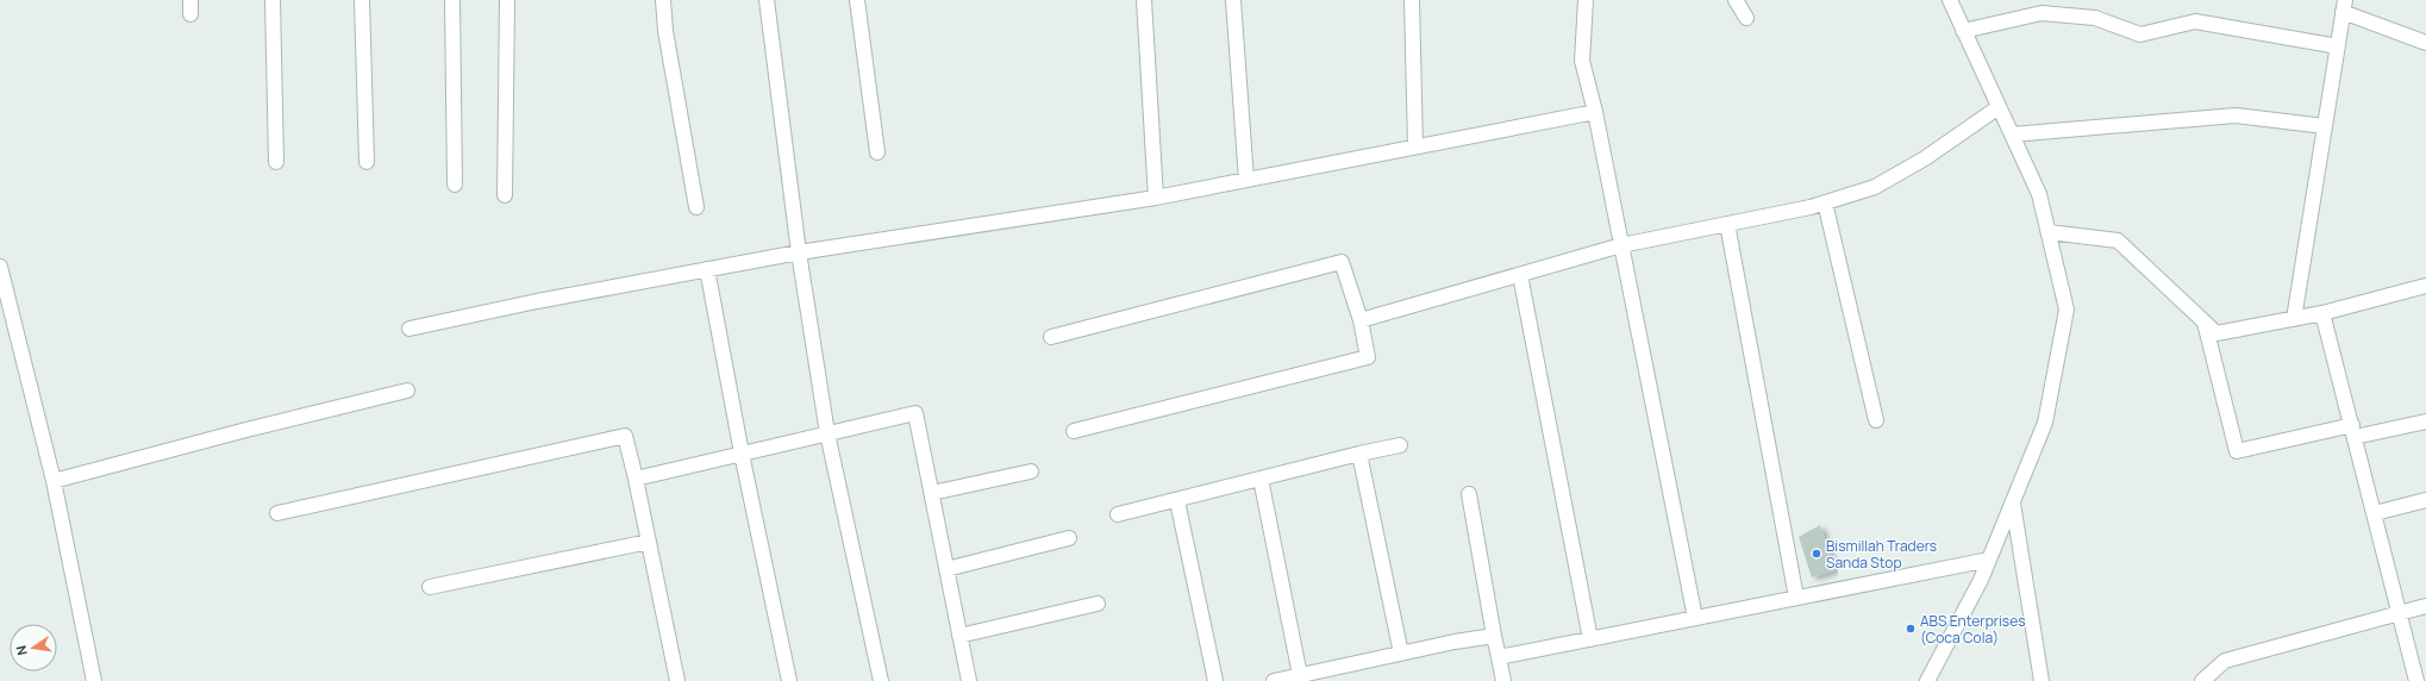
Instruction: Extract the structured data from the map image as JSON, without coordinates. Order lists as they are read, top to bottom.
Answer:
{
  "places": ["Bismillah Traders Sanda Stop", "ABS Enterprises (Coca Cola)"],
  "north": "left"
}
